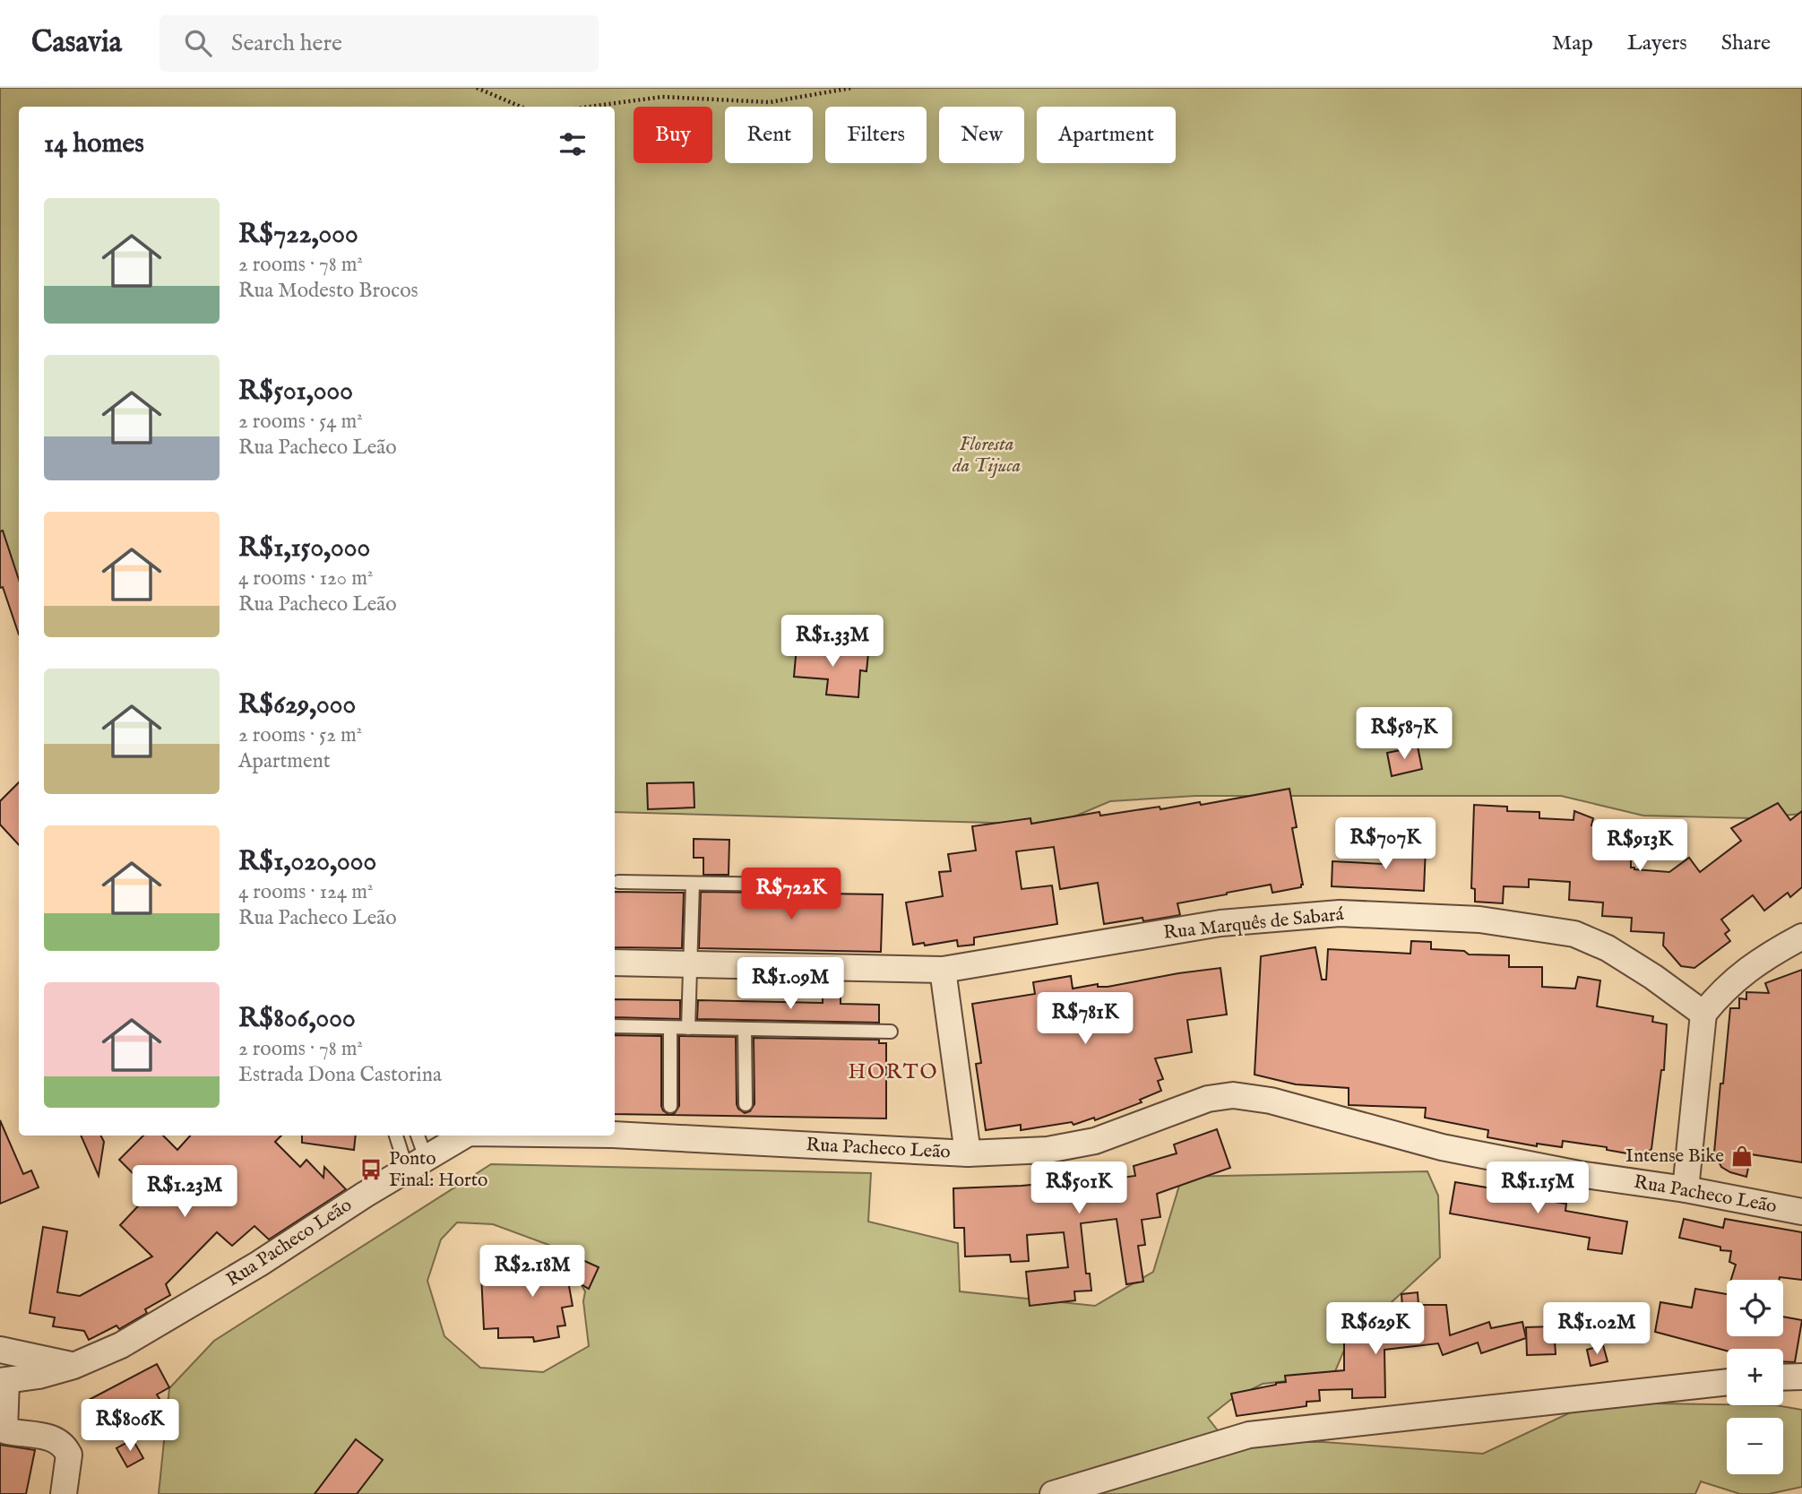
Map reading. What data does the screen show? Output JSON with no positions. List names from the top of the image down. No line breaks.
{"streets":{"street":["Rua Marquês de Sabará","Rua Pacheco Leão"]},"districts":["HORTO"],"parks":["Floresta da Tijuca"],"places":{"shop":["Intense Bike"],"bus stop":["Ponto Final: Horto"]},"page":{"header":"Casavia","search":"Search here","nav":["Map","Layers","Share"],"chip":["Buy","Rent","Filters","New","Apartment"],"heading":"14 homes","list":[{"name":"R$722,000","note":"2 rooms · 78 m² · Rua Modesto Brocos"},{"name":"R$501,000","note":"2 rooms · 54 m² · Rua Pacheco Leão"},{"name":"R$1,150,000","note":"4 rooms · 120 m² · Rua Pacheco Leão"},{"name":"R$629,000","note":"2 rooms · 52 m² · Apartment"},{"name":"R$1,020,000","note":"4 rooms · 124 m² · Rua Pacheco Leão"},{"name":"R$806,000","note":"2 rooms · 78 m² · Estrada Dona Castorina"}],"price":["R$1.33M","R$587K","R$707K","R$913K","R$722K","R$1.09M","R$781K","R$501K","R$1.15M","R$1.23M","R$2.18M","R$629K","R$1.02M","R$806K"],"map_buttons":["+","−"]}}
